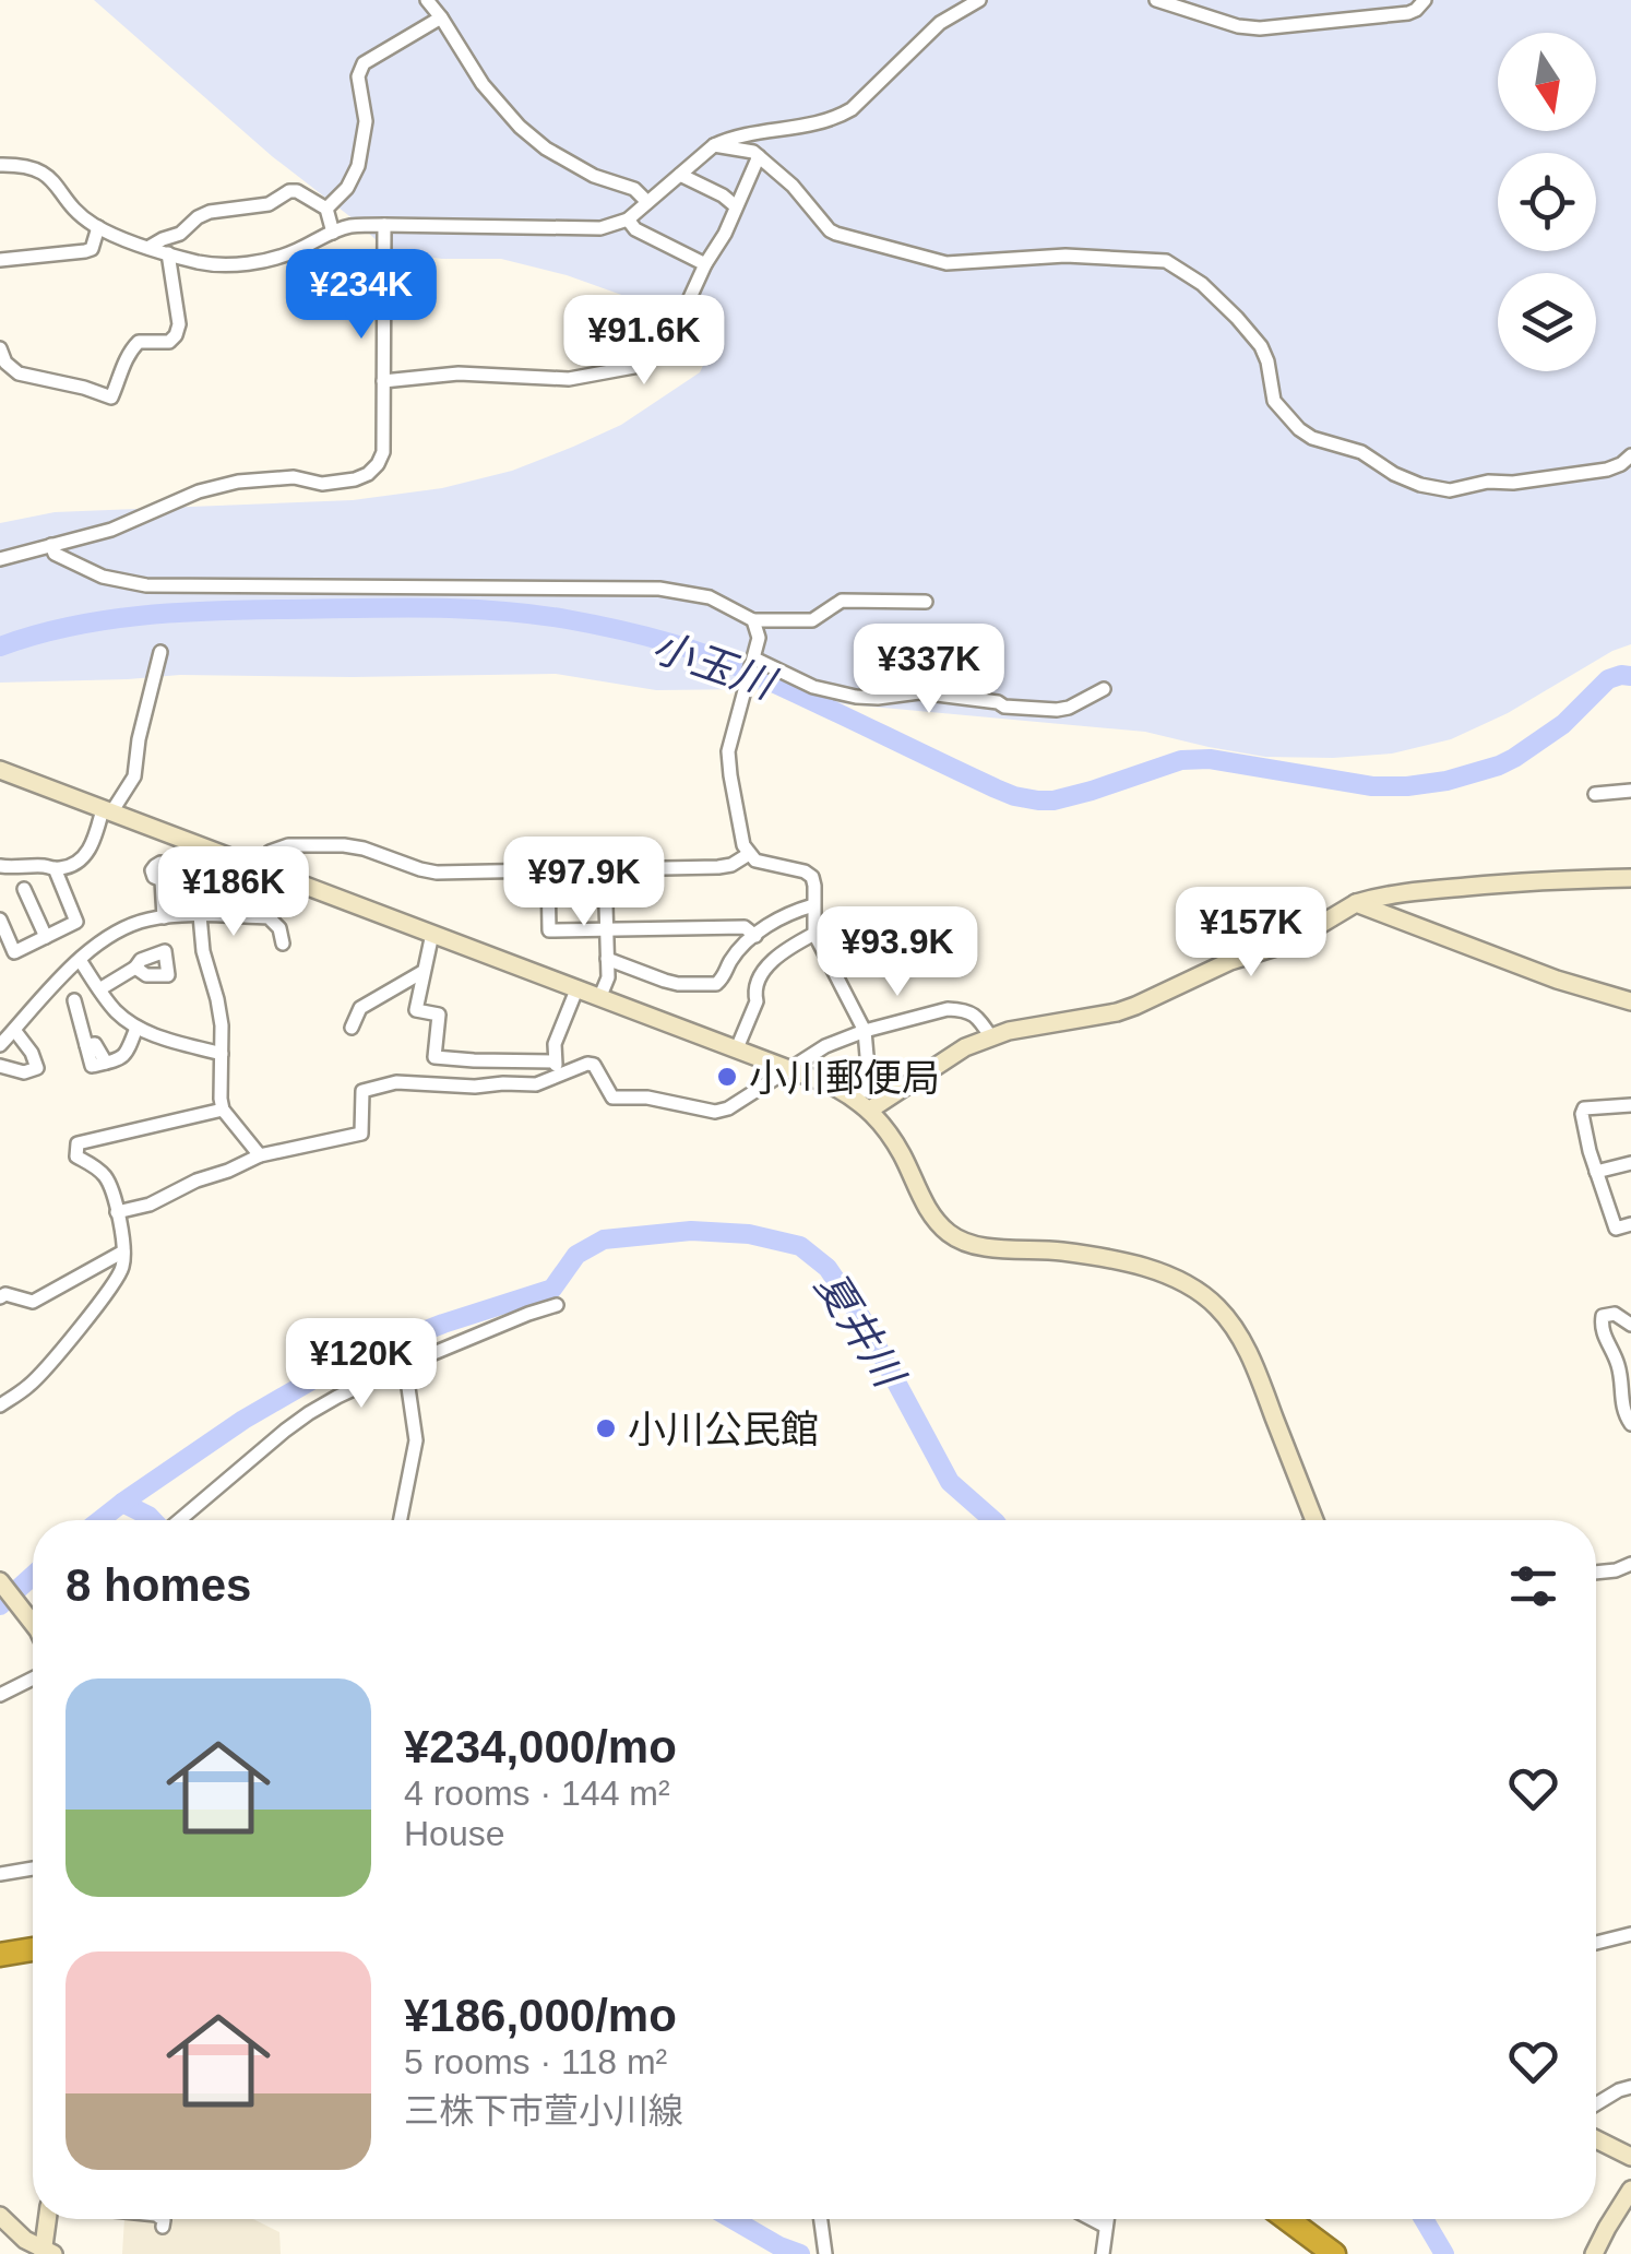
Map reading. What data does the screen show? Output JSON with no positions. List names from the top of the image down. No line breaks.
{"water":["小玉川","夏井川"],"places":["小川郵便局","小川公民館"],"north":"bottom","page":{"price":["¥234K","¥91.6K","¥337K","¥97.9K","¥186K","¥157K","¥93.9K","¥120K"],"heading":"8 homes","list":[{"name":"¥234,000/mo","note":"4 rooms · 144 m² · House"},{"name":"¥186,000/mo","note":"5 rooms · 118 m² · 三株下市萱小川線"}]}}
